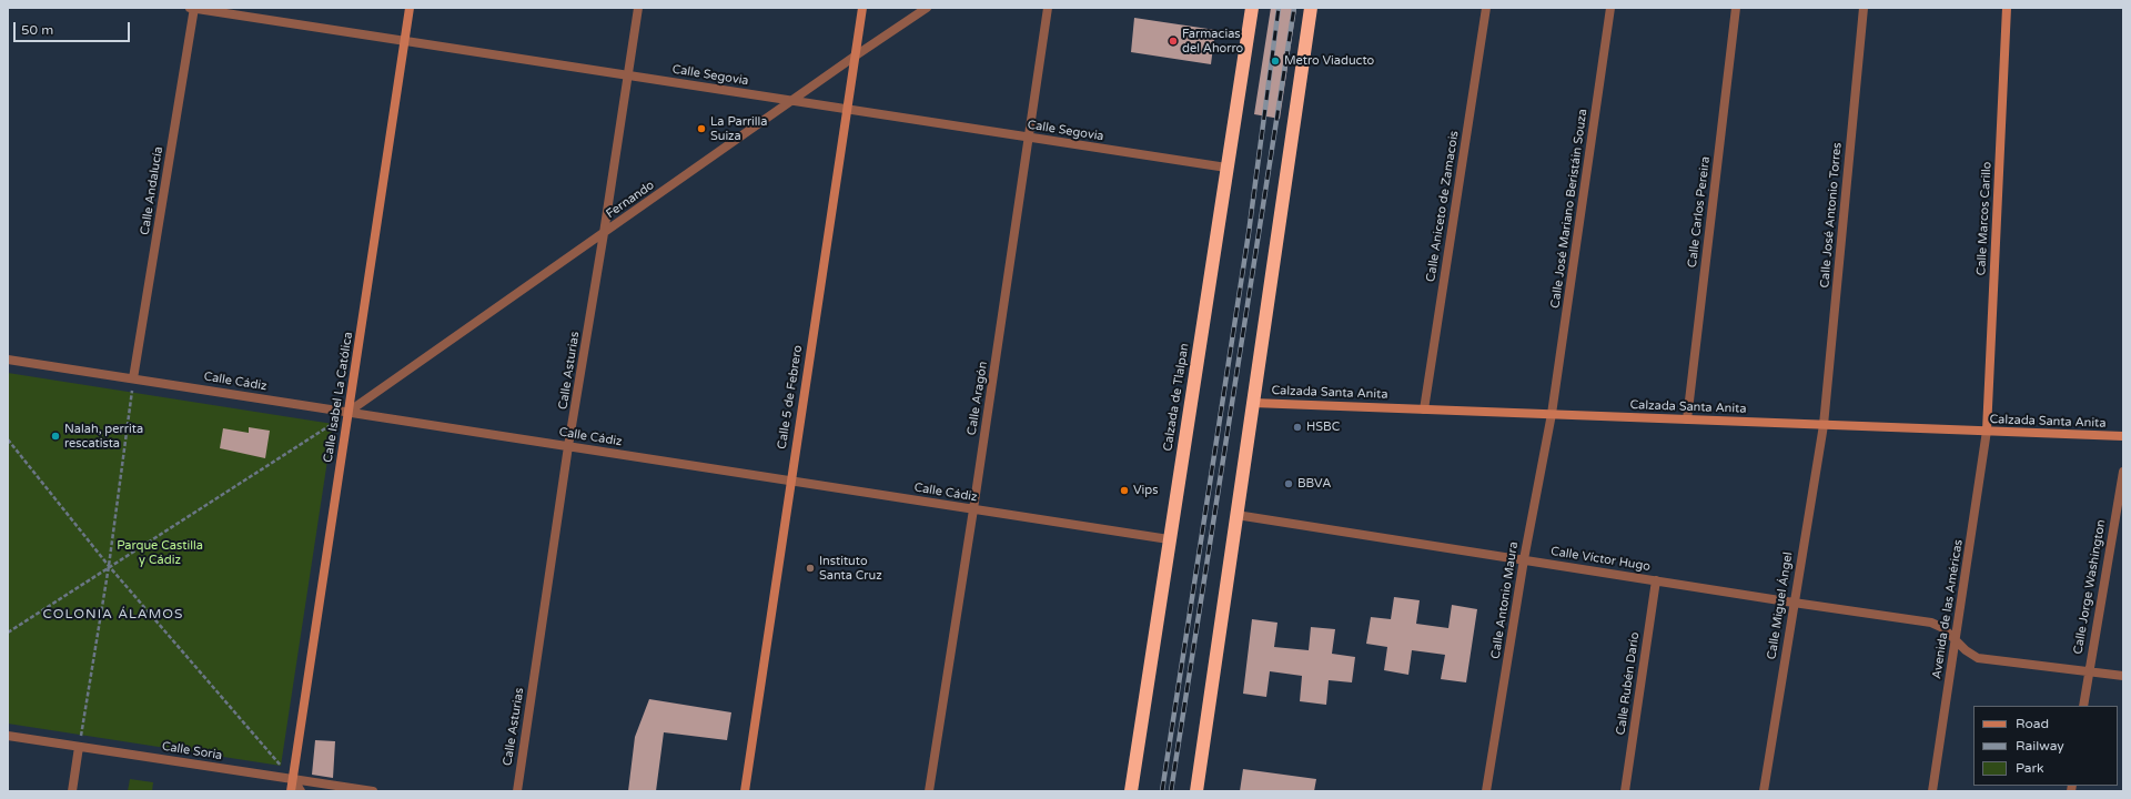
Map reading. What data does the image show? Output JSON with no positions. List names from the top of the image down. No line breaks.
{"streets":{"highway":["Calzada de Tlalpan"],"street":["Calle Segovia","Calle Andalucía","Fernando","Calle Aniceto de Zamacois","Calle José Mariano Beristáin Souza","Calle Carlos Pereira","Calle José Antonio Torres","Calle Marcos Carillo","Calle Asturias","Calle Cádiz","Calzada Santa Anita","Calle Isabel La Católica","Calle 5 de Febrero","Calle Aragón","Calle Víctor Hugo","Calle Jorge Washington","Calle Antonio Maura","Calle Miguel Ángel","Avenida de las Américas","Calle Rubén Darío","Calle Soria"]},"crossings":[["Calle Segovia","Calle Andalucía"],["Calle Segovia","Fernando"],["Calle Segovia","Calle Asturias"],["Calle Segovia","Calle Isabel La Católica"],["Calle Segovia","Calle 5 de Febrero"],["Calle Segovia","Calzada de Tlalpan"],["Calle Segovia","Calle Aragón"],["Calle Andalucía","Calle Cádiz"],["Fernando","Calle Asturias"],["Fernando","Calle Cádiz"],["Fernando","Calle Isabel La Católica"],["Fernando","Calle 5 de Febrero"],["Calle Aniceto de Zamacois","Calzada Santa Anita"],["Calle José Mariano Beristáin Souza","Calzada Santa Anita"],["Calle José Mariano Beristáin Souza","Calle Antonio Maura"],["Calle Carlos Pereira","Calzada Santa Anita"],["Calle José Antonio Torres","Calzada Santa Anita"],["Calle José Antonio Torres","Calle Miguel Ángel"],["Calle Marcos Carillo","Calzada Santa Anita"],["Calle Marcos Carillo","Avenida de las Américas"],["Calle Asturias","Calle Cádiz"],["Calle Cádiz","Calle Isabel La Católica"],["Calle Cádiz","Calle 5 de Febrero"],["Calle Cádiz","Calzada de Tlalpan"],["Calle Cádiz","Calle Aragón"],["Calzada Santa Anita","Calle Antonio Maura"],["Calzada Santa Anita","Calle Miguel Ángel"],["Calzada Santa Anita","Avenida de las Américas"],["Calle Isabel La Católica","Calle Soria"],["Calle Víctor Hugo","Calle Jorge Washington"],["Calle Víctor Hugo","Calle Antonio Maura"],["Calle Víctor Hugo","Calle Miguel Ángel"],["Calle Víctor Hugo","Avenida de las Américas"],["Calle Víctor Hugo","Calle Rubén Darío"]],"districts":["COLONIA ÁLAMOS"],"parks":["Parque Castilla y Cádiz"],"places":["Farmacias del Ahorro","Metro Viaducto","La Parrilla Suiza","HSBC","Nalah, perrita rescatista","BBVA","Vips","Instituto Santa Cruz"],"legend":["Road","Railway","Park"],"scale_bar":"50 m"}
